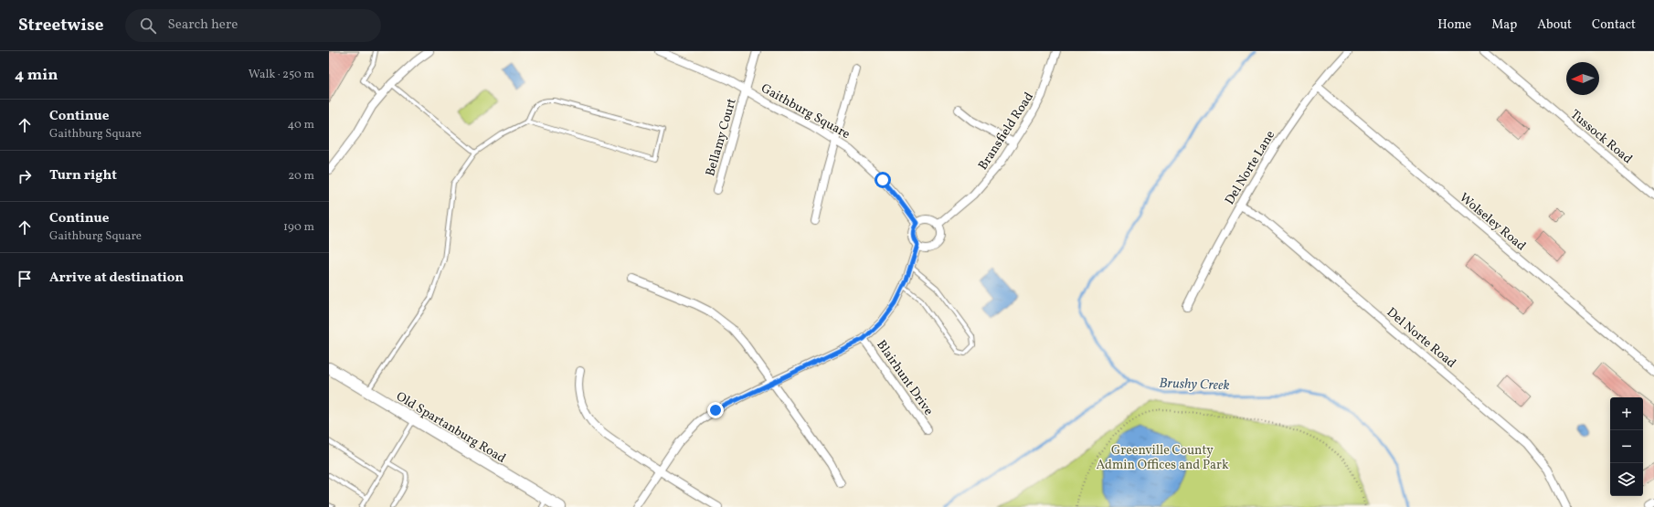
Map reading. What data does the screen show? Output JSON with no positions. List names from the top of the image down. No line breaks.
{"streets":{"main road":["Old Spartanburg Road"],"street":["Gaithburg Square","Bransfield Road","Tussock Road","Bellamy Court","Del Norte Lane","Wolseley Road","Del Norte Road","Blairhunt Drive"]},"crossings":[["Gaithburg Square","Bransfield Road"],["Gaithburg Square","Bellamy Court"],["Del Norte Lane","Wolseley Road"],["Del Norte Lane","Del Norte Road"]],"water":["Brushy Creek"],"parks":["Greenville County Admin Offices and Park"],"north":"left","page":{"header":"Streetwise","search":"Search here","nav":["Home","Map","About","Contact"],"heading":["4 min","Walk · 250 m"],"list":[["Continue","Gaithburg Square","40 m"],["Turn right","20 m"],["Continue","Gaithburg Square","190 m"],"Arrive at destination"],"map_buttons":["+","−"]}}
